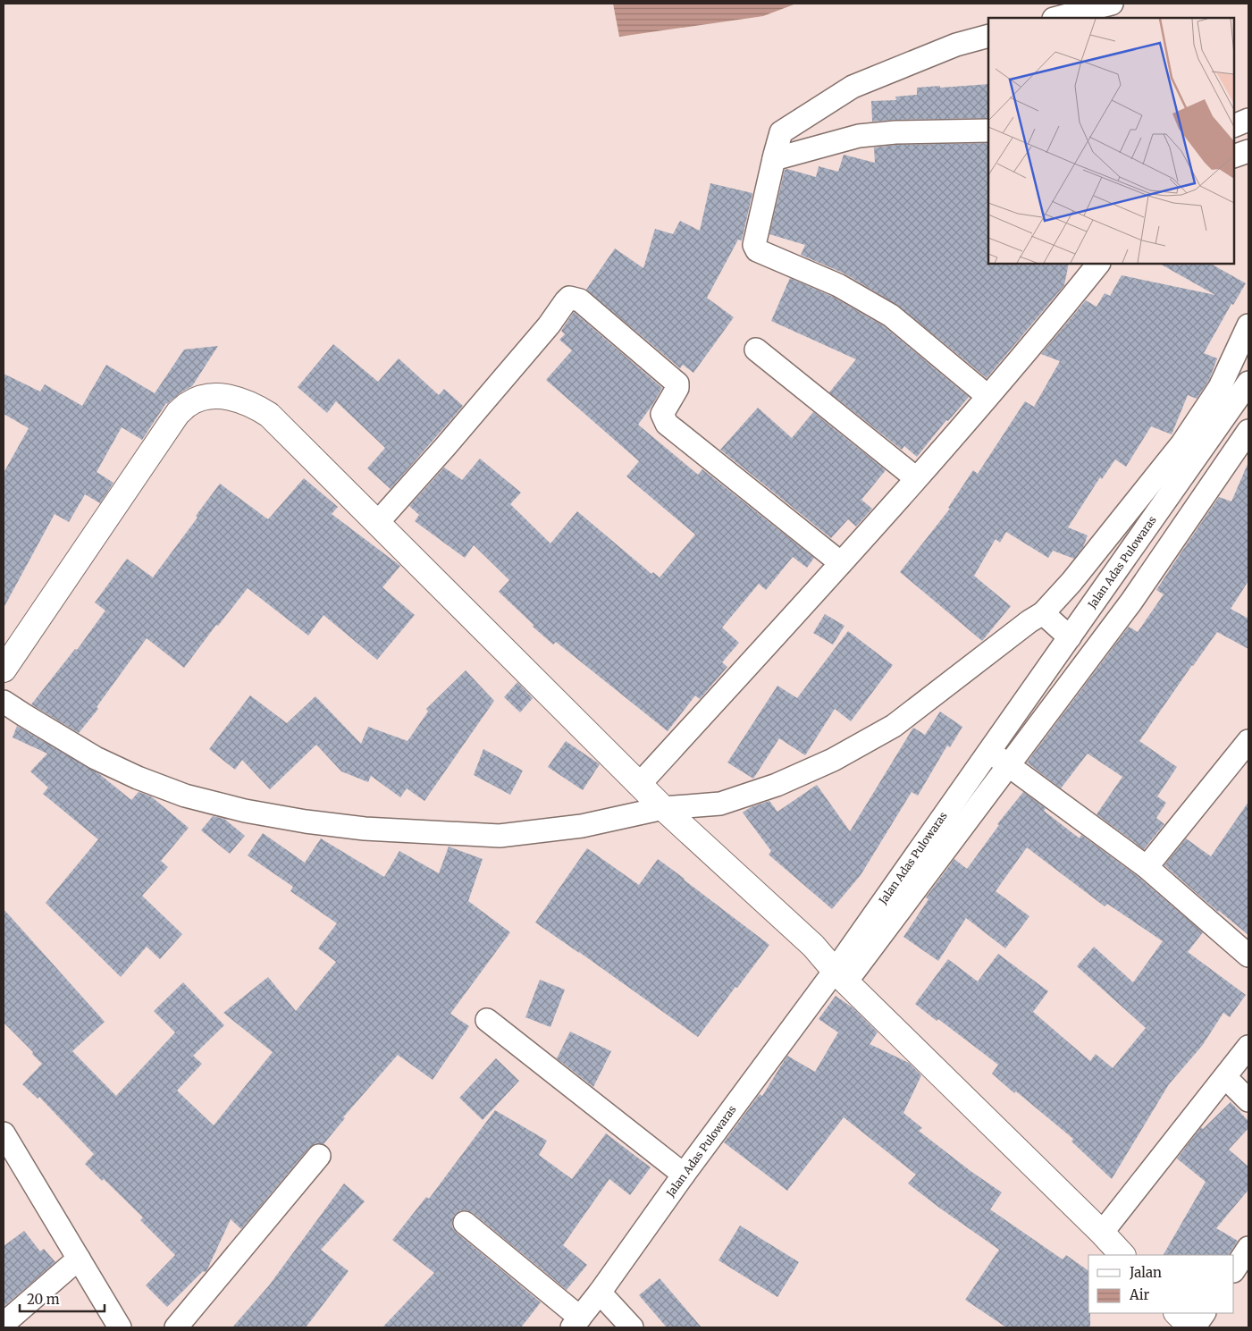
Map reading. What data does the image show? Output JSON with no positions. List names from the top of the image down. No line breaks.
{"streets":{"street":["Jalan Adas Pulowaras"]},"legend":["Jalan","Air"],"scale_bar":"20 m"}
